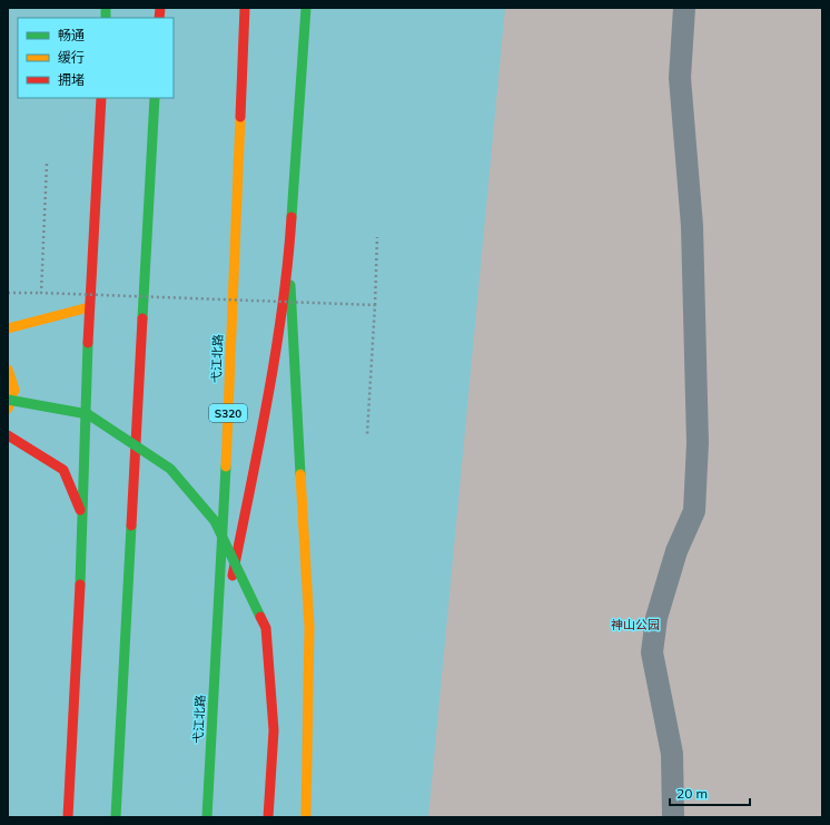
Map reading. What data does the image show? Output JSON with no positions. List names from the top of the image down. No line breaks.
{"streets":{"main road":["弋江北路","S320"]},"parks":["神山公园"],"legend":["畅通","缓行","拥堵"],"scale_bar":"20 m"}
